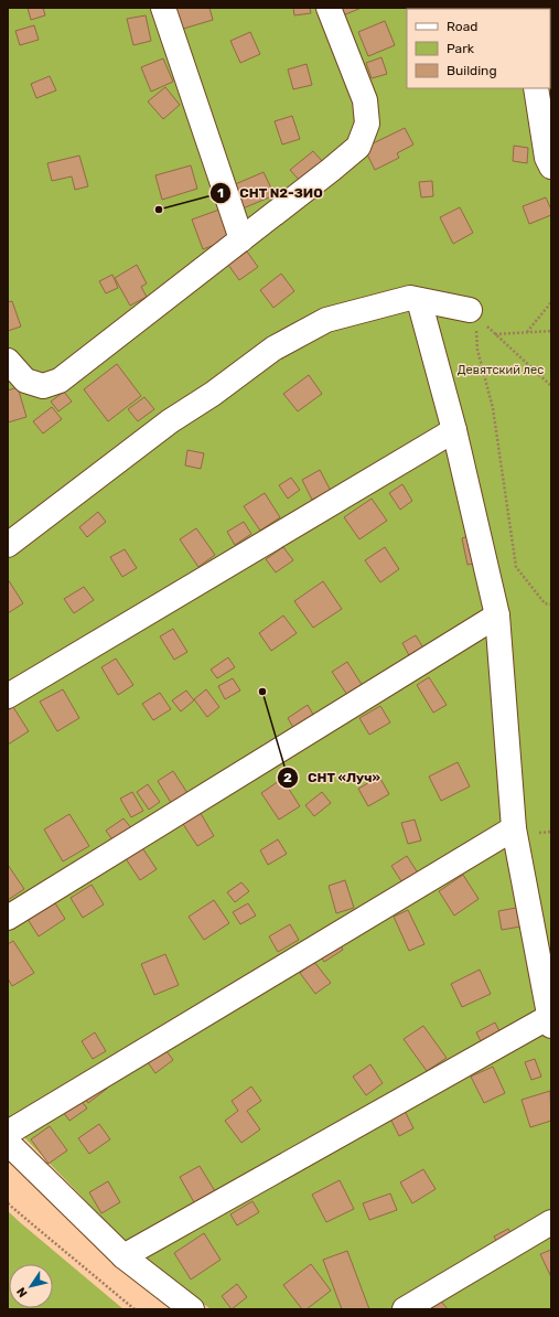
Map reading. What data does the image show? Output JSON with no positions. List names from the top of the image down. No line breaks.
{"parks":["Девятский лес"],"places":["СНТ N2-ЗИО","СНТ «Луч»"],"legend":["Road","Park","Building"],"north":"bottom left"}
